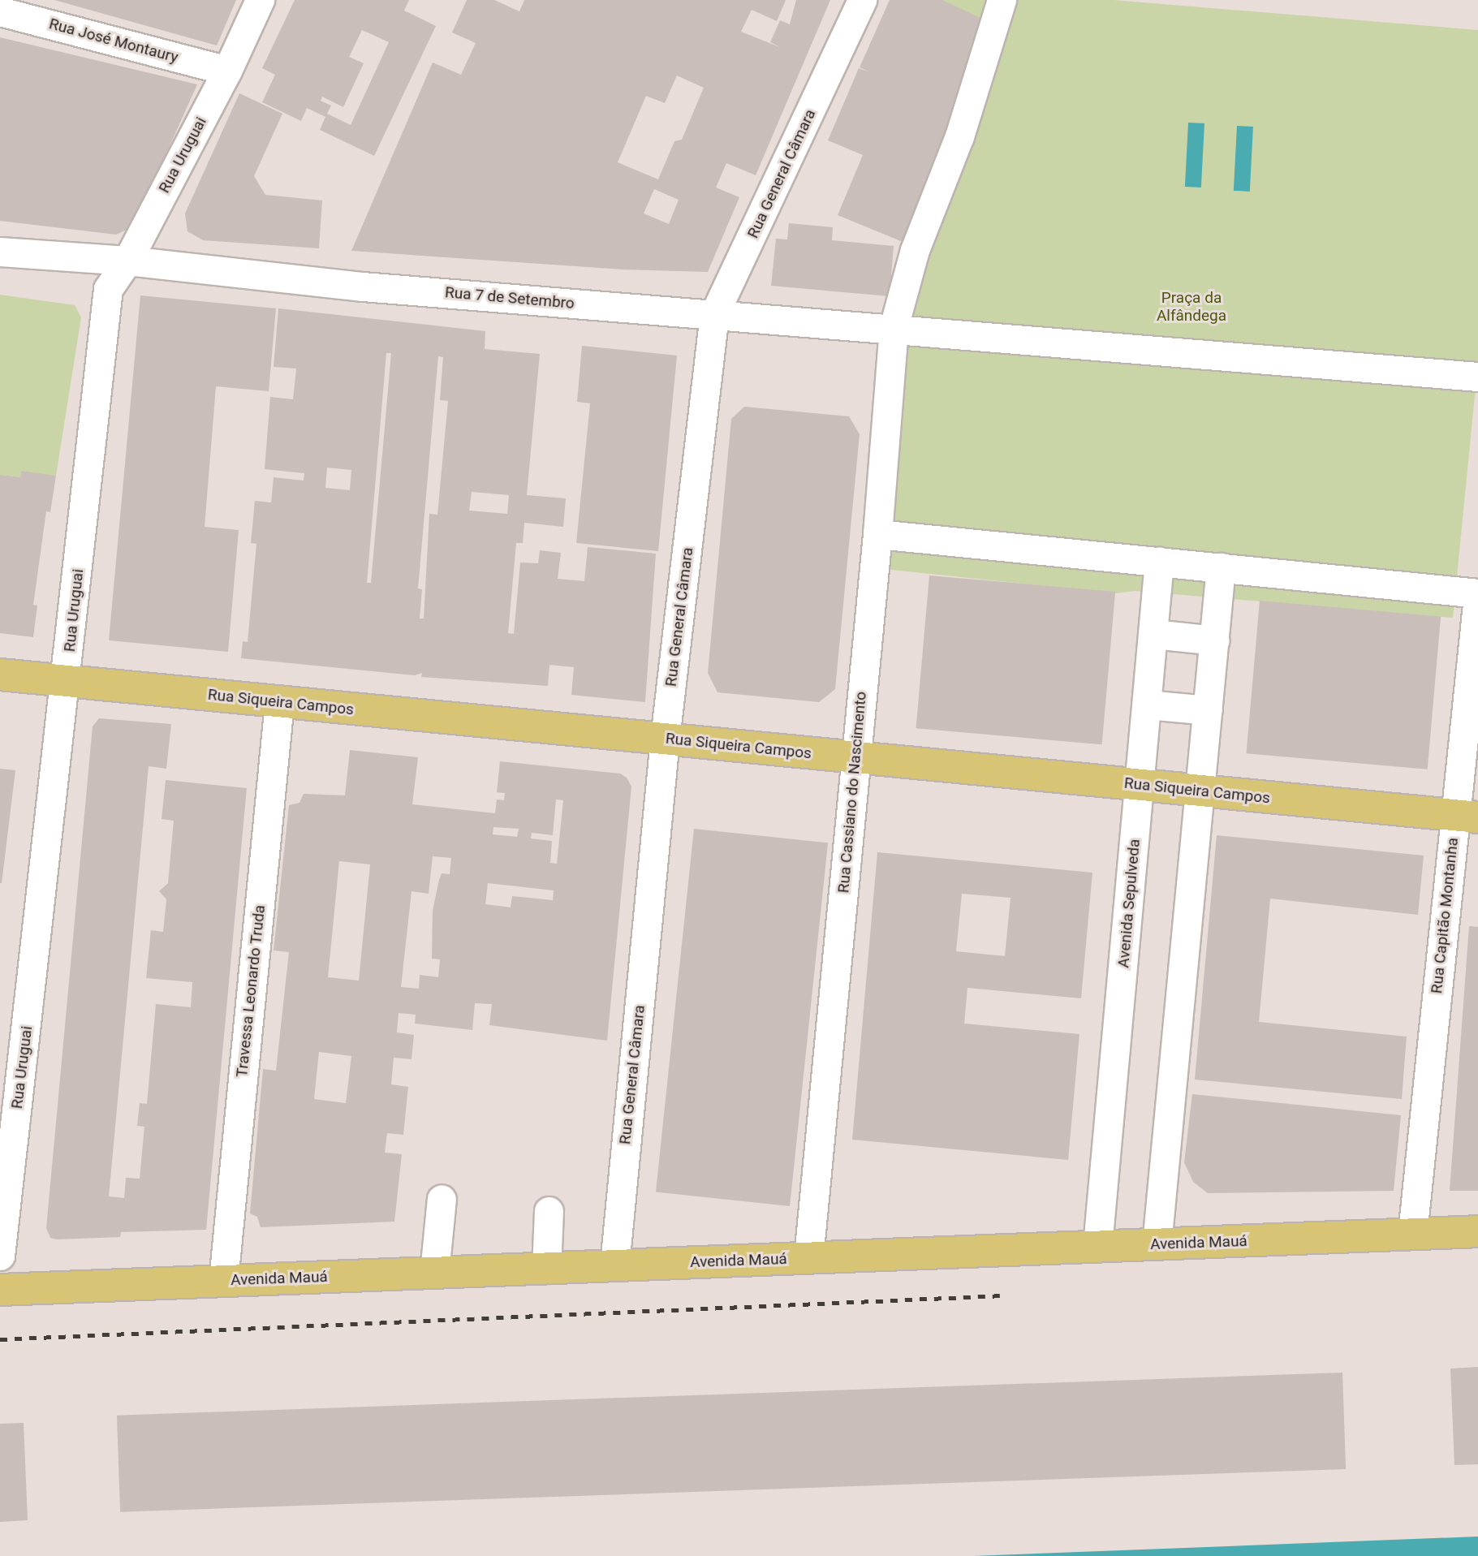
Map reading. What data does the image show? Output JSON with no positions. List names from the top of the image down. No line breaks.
{"streets":{"main road":["Rua Siqueira Campos","Avenida Mauá"],"street":["Rua José Montaury","Rua Uruguai","Rua General Câmara","Rua 7 de Setembro","Rua Cassiano do Nascimento","Avenida Sepulveda","Rua Capitão Montanha","Travessa Leonardo Truda"]},"crossings":[["Rua José Montaury","Rua Uruguai"],["Rua Uruguai","Rua 7 de Setembro"],["Rua Uruguai","Rua Siqueira Campos"],["Rua General Câmara","Rua 7 de Setembro"],["Rua General Câmara","Rua Siqueira Campos"],["Rua General Câmara","Avenida Mauá"],["Rua 7 de Setembro","Rua Cassiano do Nascimento"],["Rua Siqueira Campos","Rua Cassiano do Nascimento"],["Rua Siqueira Campos","Avenida Sepulveda"],["Rua Siqueira Campos","Rua Capitão Montanha"],["Rua Siqueira Campos","Travessa Leonardo Truda"],["Rua Cassiano do Nascimento","Avenida Mauá"],["Avenida Sepulveda","Avenida Mauá"],["Rua Capitão Montanha","Avenida Mauá"],["Travessa Leonardo Truda","Avenida Mauá"]],"parks":["Praça da Alfândega"]}
